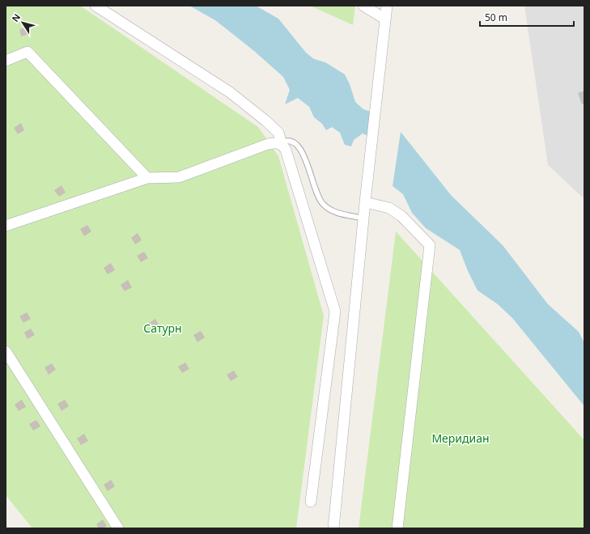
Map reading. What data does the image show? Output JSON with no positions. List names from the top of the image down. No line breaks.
{"parks":["Сатурн","Меридиан"],"scale_bar":"50 m","north":"top left"}
